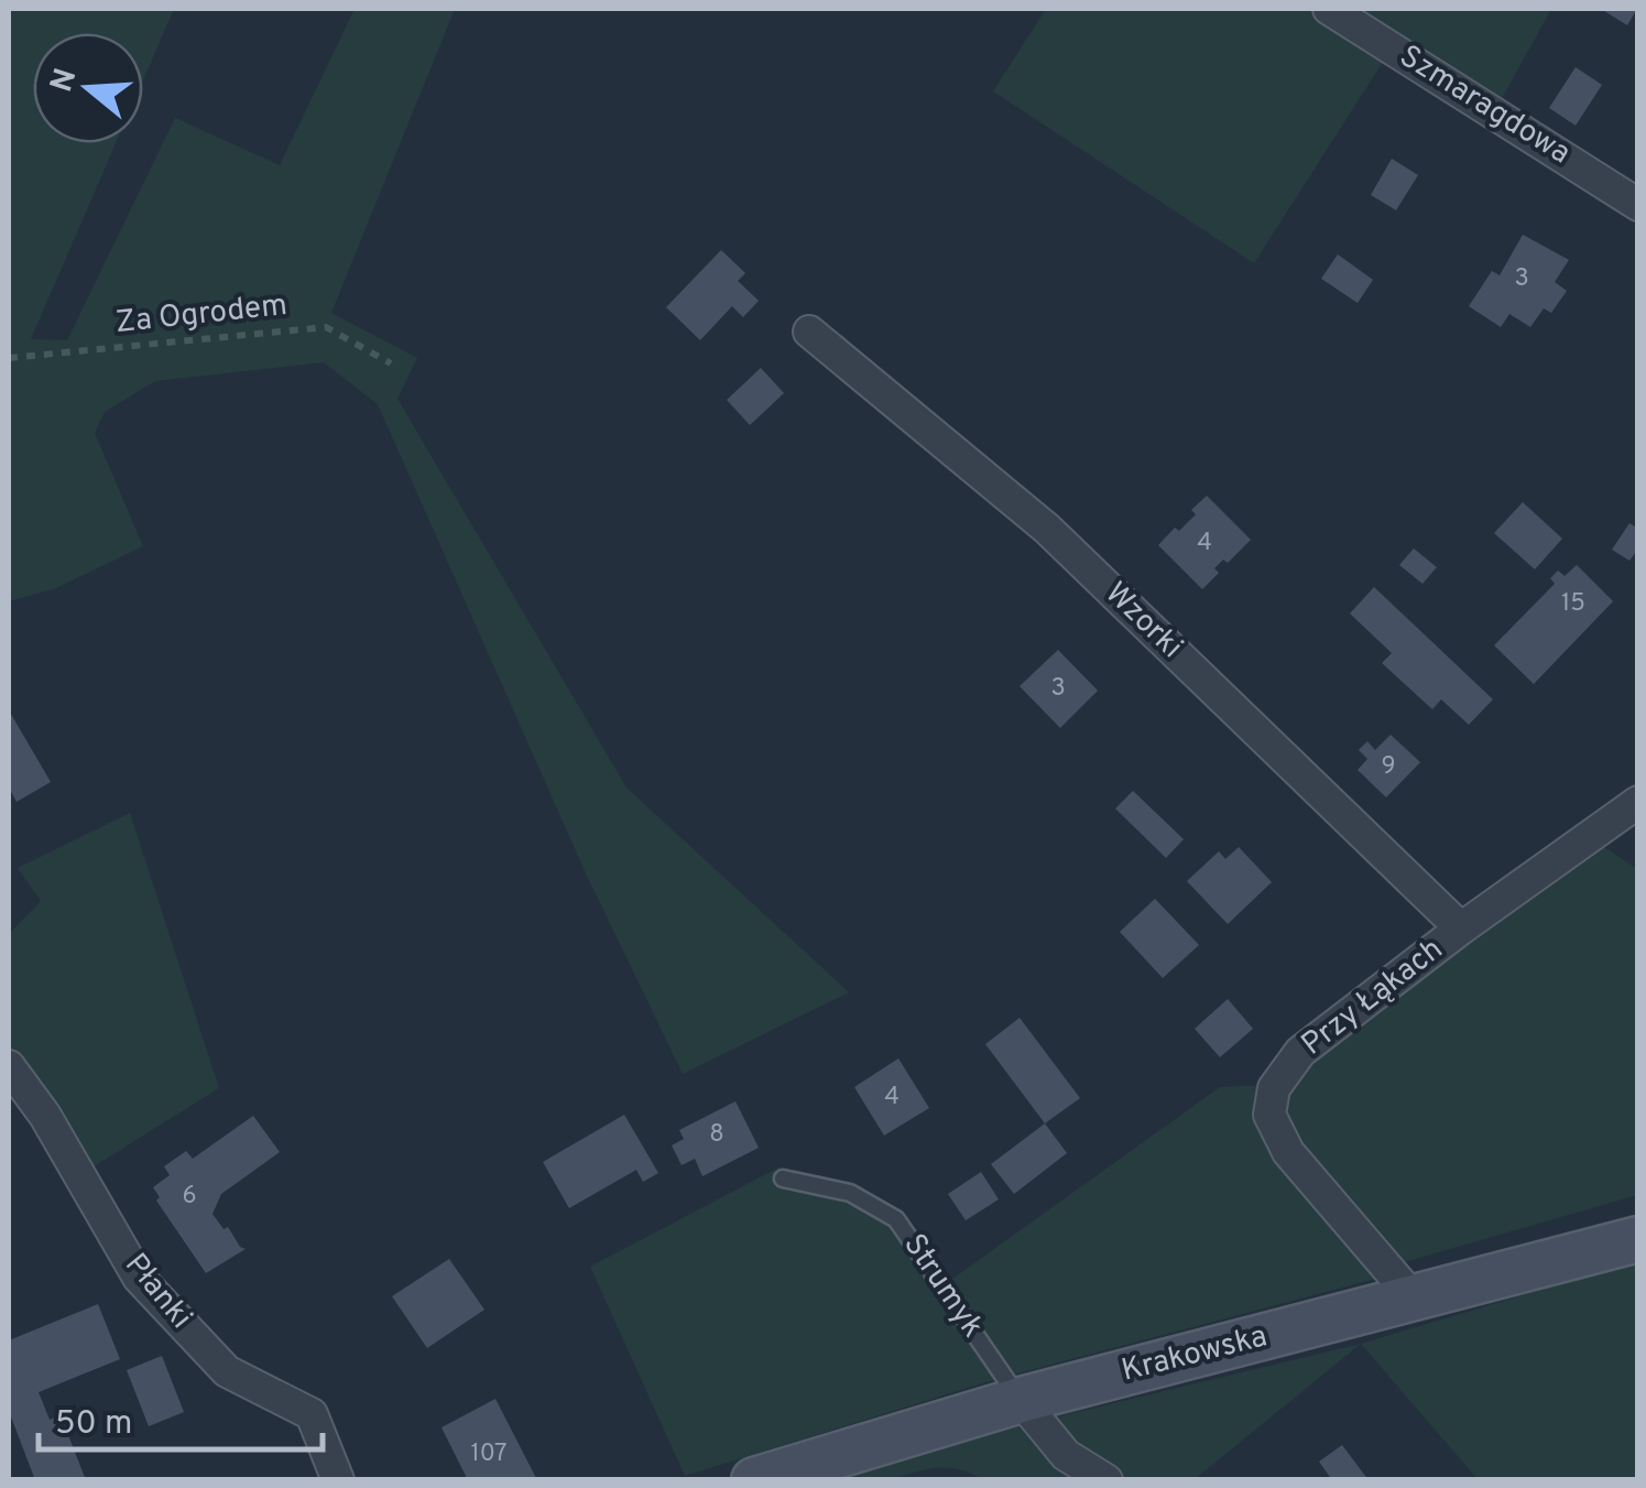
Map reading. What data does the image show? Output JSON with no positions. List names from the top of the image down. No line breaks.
{"streets":{"street":["Szmaragdowa","Wzorki","Przy Łąkach","Płanki","Krakowska"],"lane":["Strumyk"],"path":["Za Ogrodem"]},"crossings":[["Wzorki","Przy Łąkach"],["Przy Łąkach","Krakowska"],["Strumyk","Krakowska"]],"house_numbers":["3","4","15","3","9","4","8","6","107"],"scale_bar":"50 m","north":"left"}
